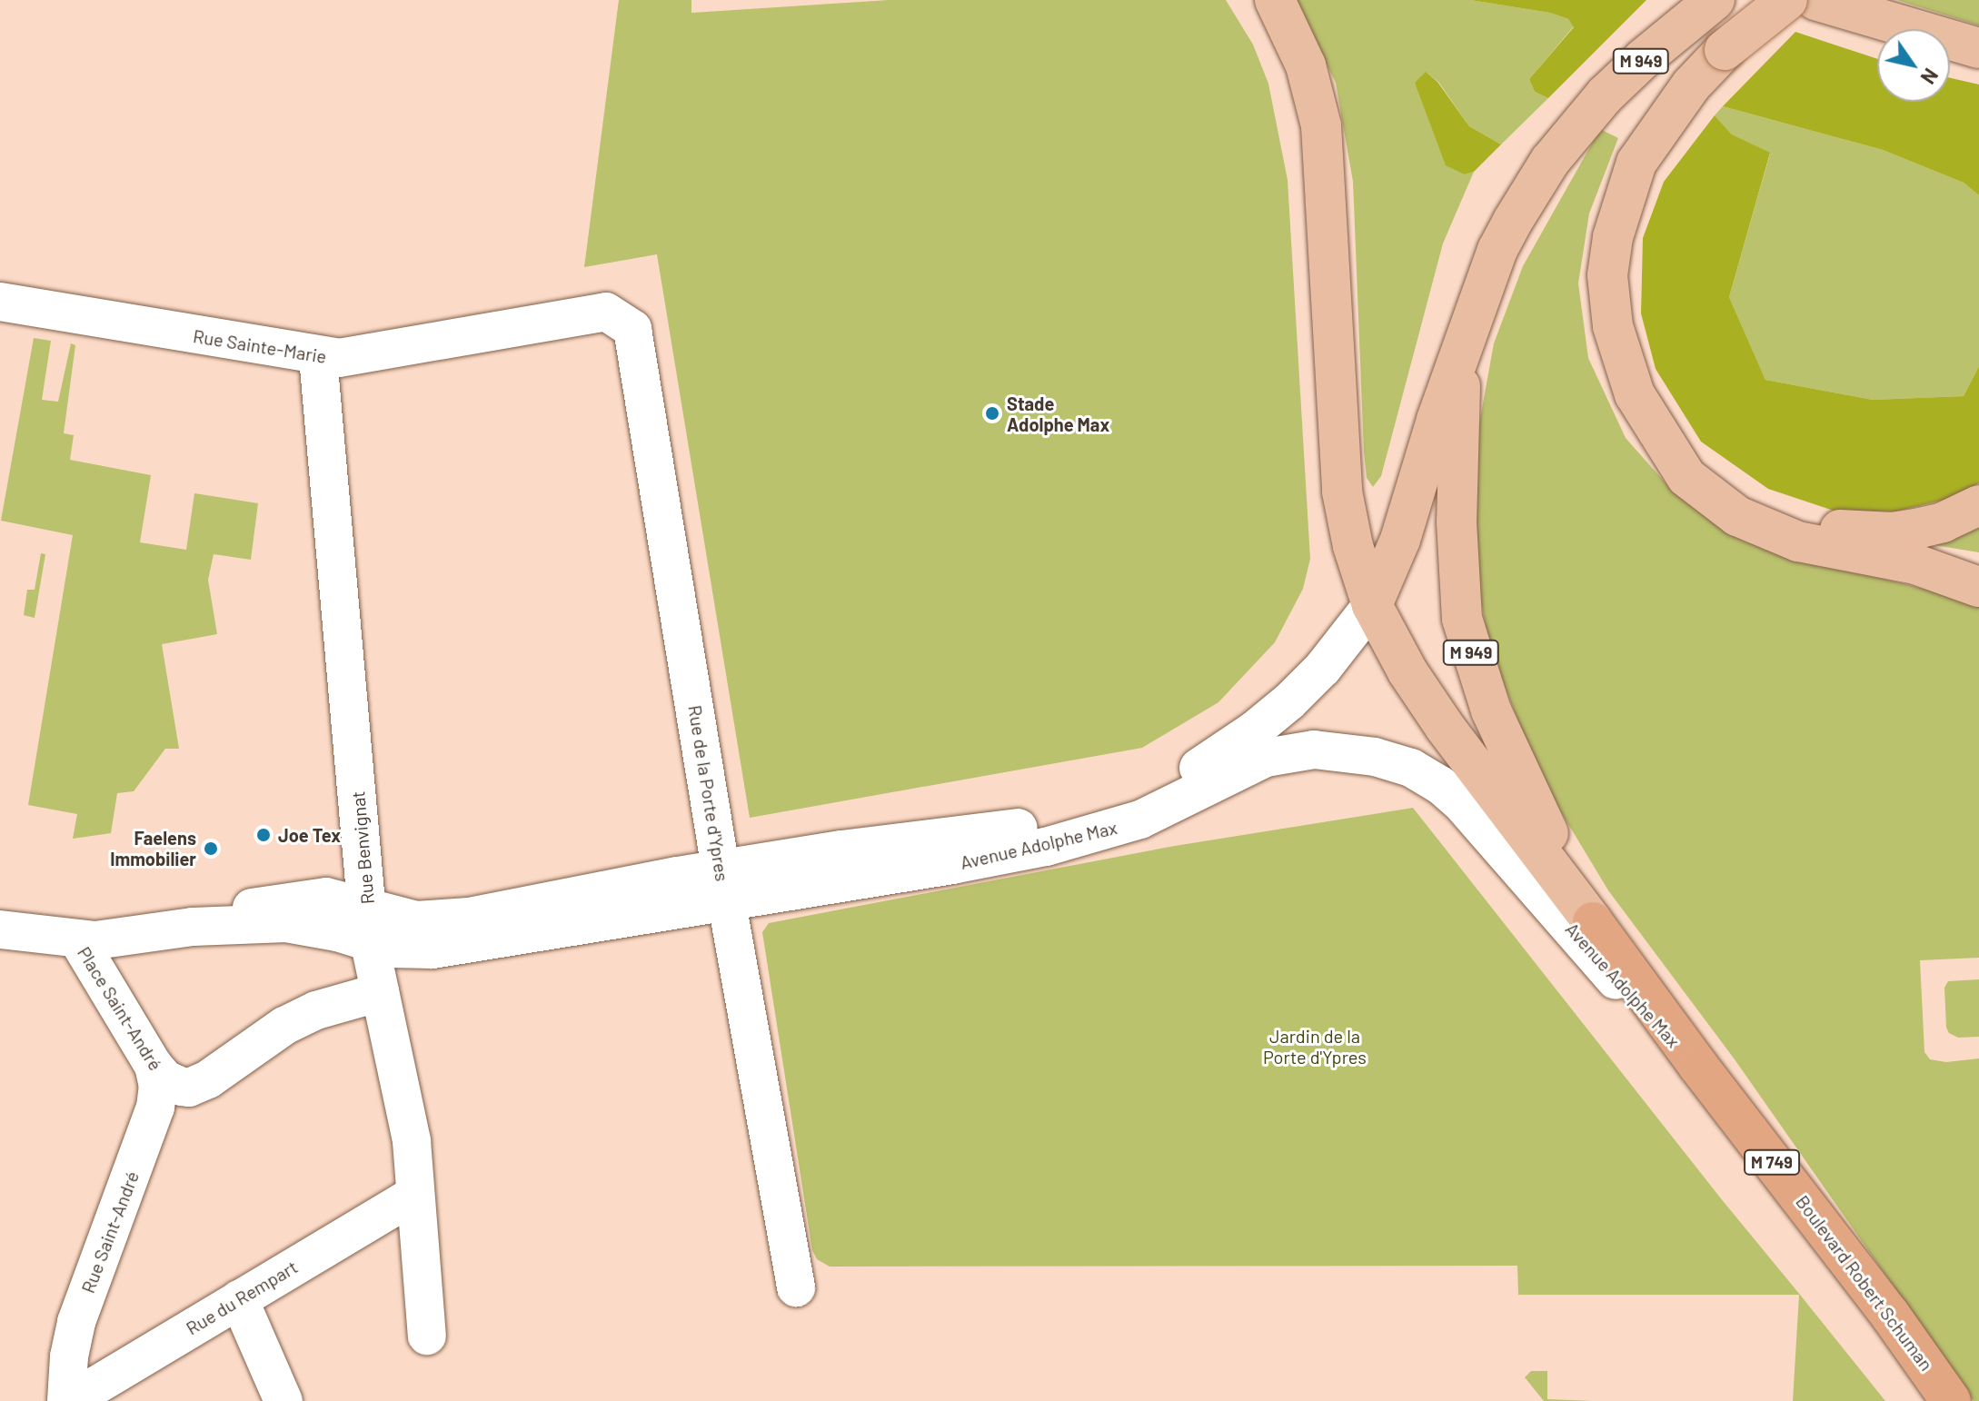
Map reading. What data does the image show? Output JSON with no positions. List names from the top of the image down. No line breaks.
{"streets":{"highway":["M 749","Boulevard Robert Schuman"],"main road":["M 949"],"street":["Rue Sainte-Marie","Rue de la Porte d'Ypres","Avenue Adolphe Max","Rue Benvignat","Place Saint-André","Rue Saint-André","Rue du Rempart"]},"crossings":[["M 949","Avenue Adolphe Max"],["M 949","Boulevard Robert Schuman"],["Rue Sainte-Marie","Rue de la Porte d'Ypres"],["Rue Sainte-Marie","Rue Benvignat"],["Rue de la Porte d'Ypres","Avenue Adolphe Max"],["Avenue Adolphe Max","Rue Benvignat"],["Avenue Adolphe Max","Place Saint-André"],["Avenue Adolphe Max","Boulevard Robert Schuman"],["Rue Benvignat","Place Saint-André"],["Rue Benvignat","Rue du Rempart"],["Place Saint-André","Rue Saint-André"],["Rue Saint-André","Rue du Rempart"]],"parks":["Jardin de la Porte d'Ypres"],"places":["Stade Adolphe Max","Joe Tex","Faelens Immobilier"],"north":"bottom right"}
